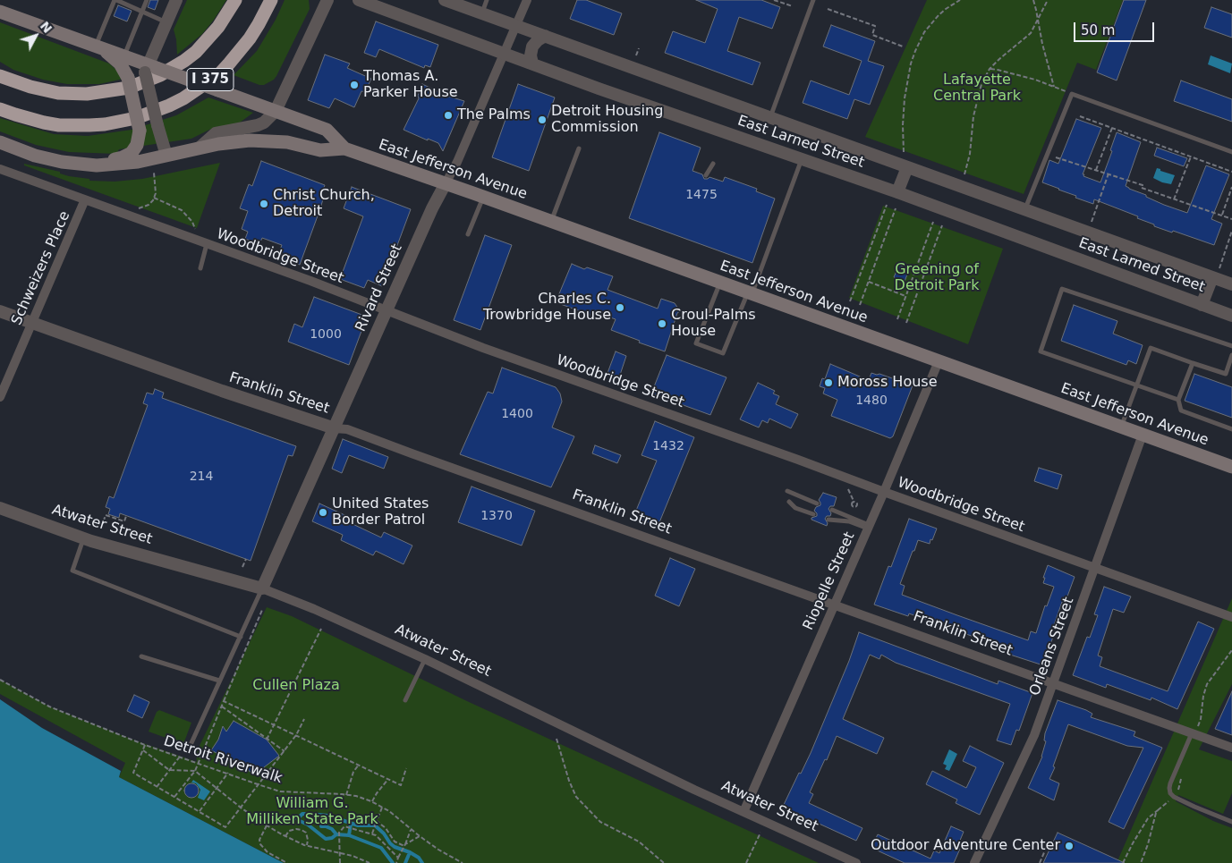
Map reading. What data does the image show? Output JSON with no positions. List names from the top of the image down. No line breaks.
{"streets":{"highway":["I 375"],"main road":["East Jefferson Avenue"],"street":["East Larned Street","Woodbridge Street","Schweizers Place","Rivard Street","Franklin Street","Atwater Street","Riopelle Street","Orleans Street"],"path":["Detroit Riverwalk"]},"crossings":[["East Larned Street","Rivard Street"],["East Jefferson Avenue","Rivard Street"],["East Jefferson Avenue","Riopelle Street"],["East Jefferson Avenue","Orleans Street"],["Woodbridge Street","Schweizers Place"],["Woodbridge Street","Rivard Street"],["Woodbridge Street","Riopelle Street"],["Woodbridge Street","Orleans Street"],["Schweizers Place","Franklin Street"],["Rivard Street","Franklin Street"],["Rivard Street","Atwater Street"],["Franklin Street","Riopelle Street"],["Franklin Street","Orleans Street"],["Atwater Street","Riopelle Street"]],"parks":["Lafayette Central Park","Greening of Detroit Park","Cullen Plaza","William G. Milliken State Park"],"places":["Thomas A. Parker House","The Palms","Detroit Housing Commission","Christ Church, Detroit","Charles C. Trowbridge House","Croul-Palms House","Moross House","United States Border Patrol","Outdoor Adventure Center"],"house_numbers":["1475","1000","1480","1400","1432","214","1370"],"scale_bar":"50 m","north":"top right"}
